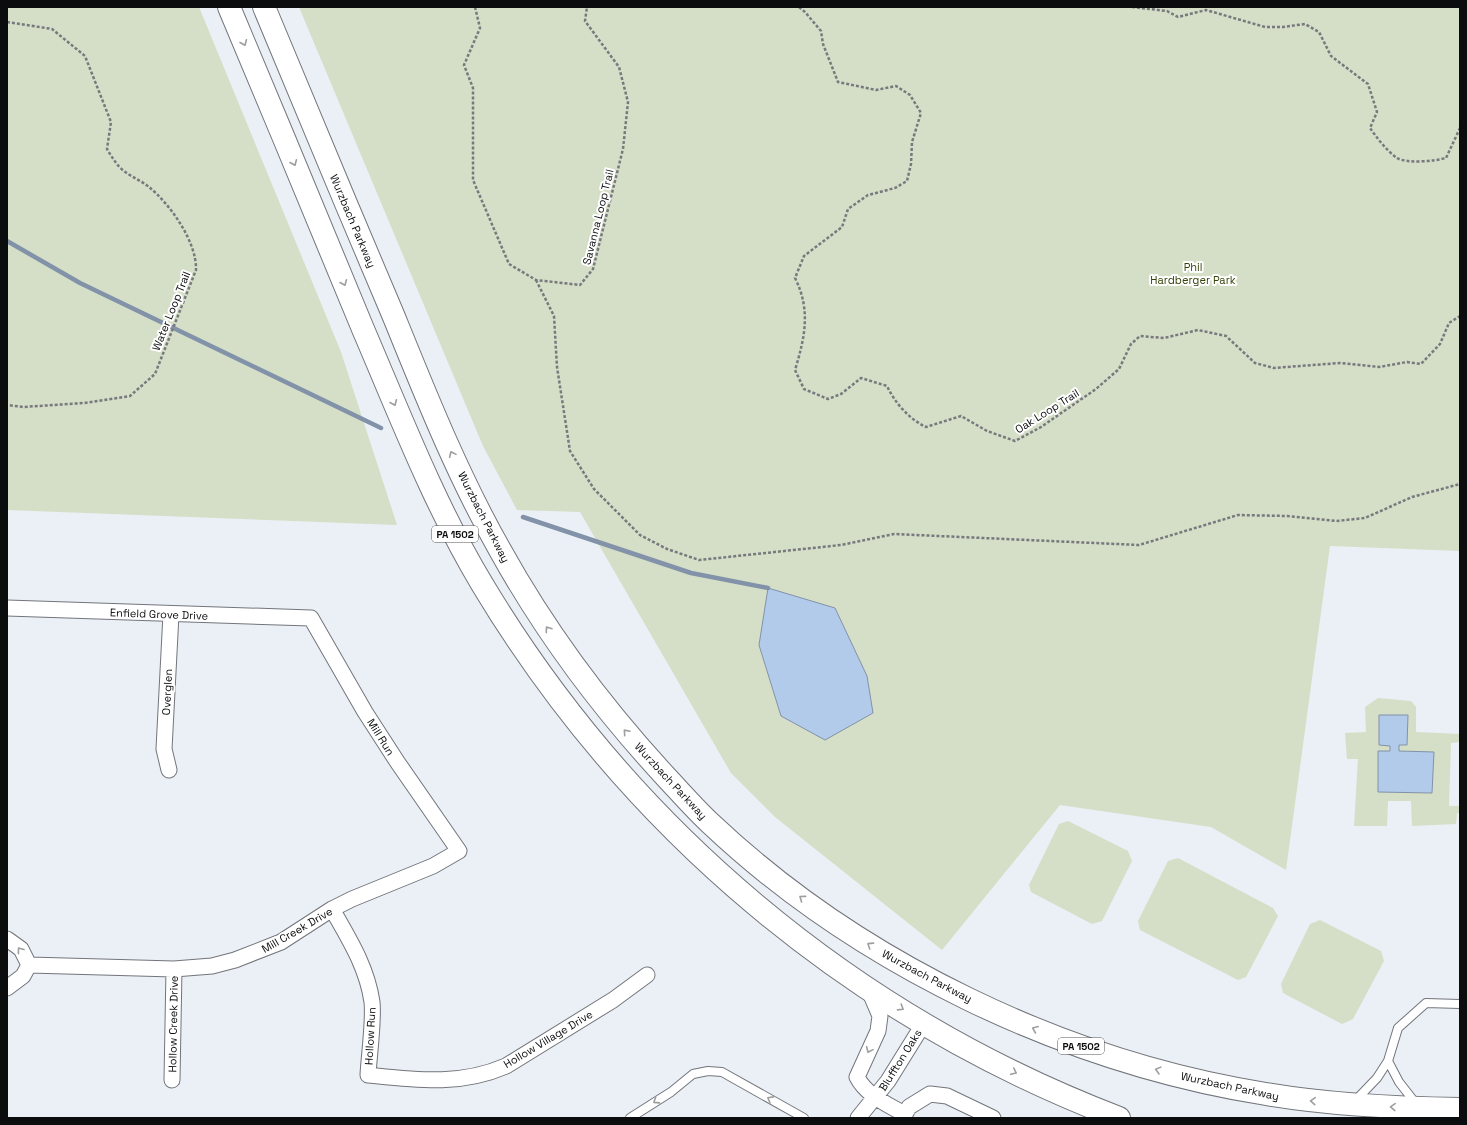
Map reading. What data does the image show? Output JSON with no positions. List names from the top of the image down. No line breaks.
{"streets":{"highway":["Wurzbach Parkway","PA 1502"],"street":["Enfield Grove Drive","Overglen","Mill Run","Mill Creek Drive","Hollow Creek Drive","Hollow Run","Hollow Village Drive","Bluffton Oaks"],"path":["Savanna Loop Trail","Water Loop Trail","Oak Loop Trail"]},"crossings":[["PA 1502","Bluffton Oaks"],["Enfield Grove Drive","Overglen"],["Enfield Grove Drive","Mill Run"],["Mill Run","Mill Creek Drive"],["Mill Creek Drive","Hollow Creek Drive"],["Mill Creek Drive","Hollow Run"],["Hollow Run","Hollow Village Drive"]],"one_way":["Bluffton Oaks"],"parks":["Phil Hardberger Park"]}
